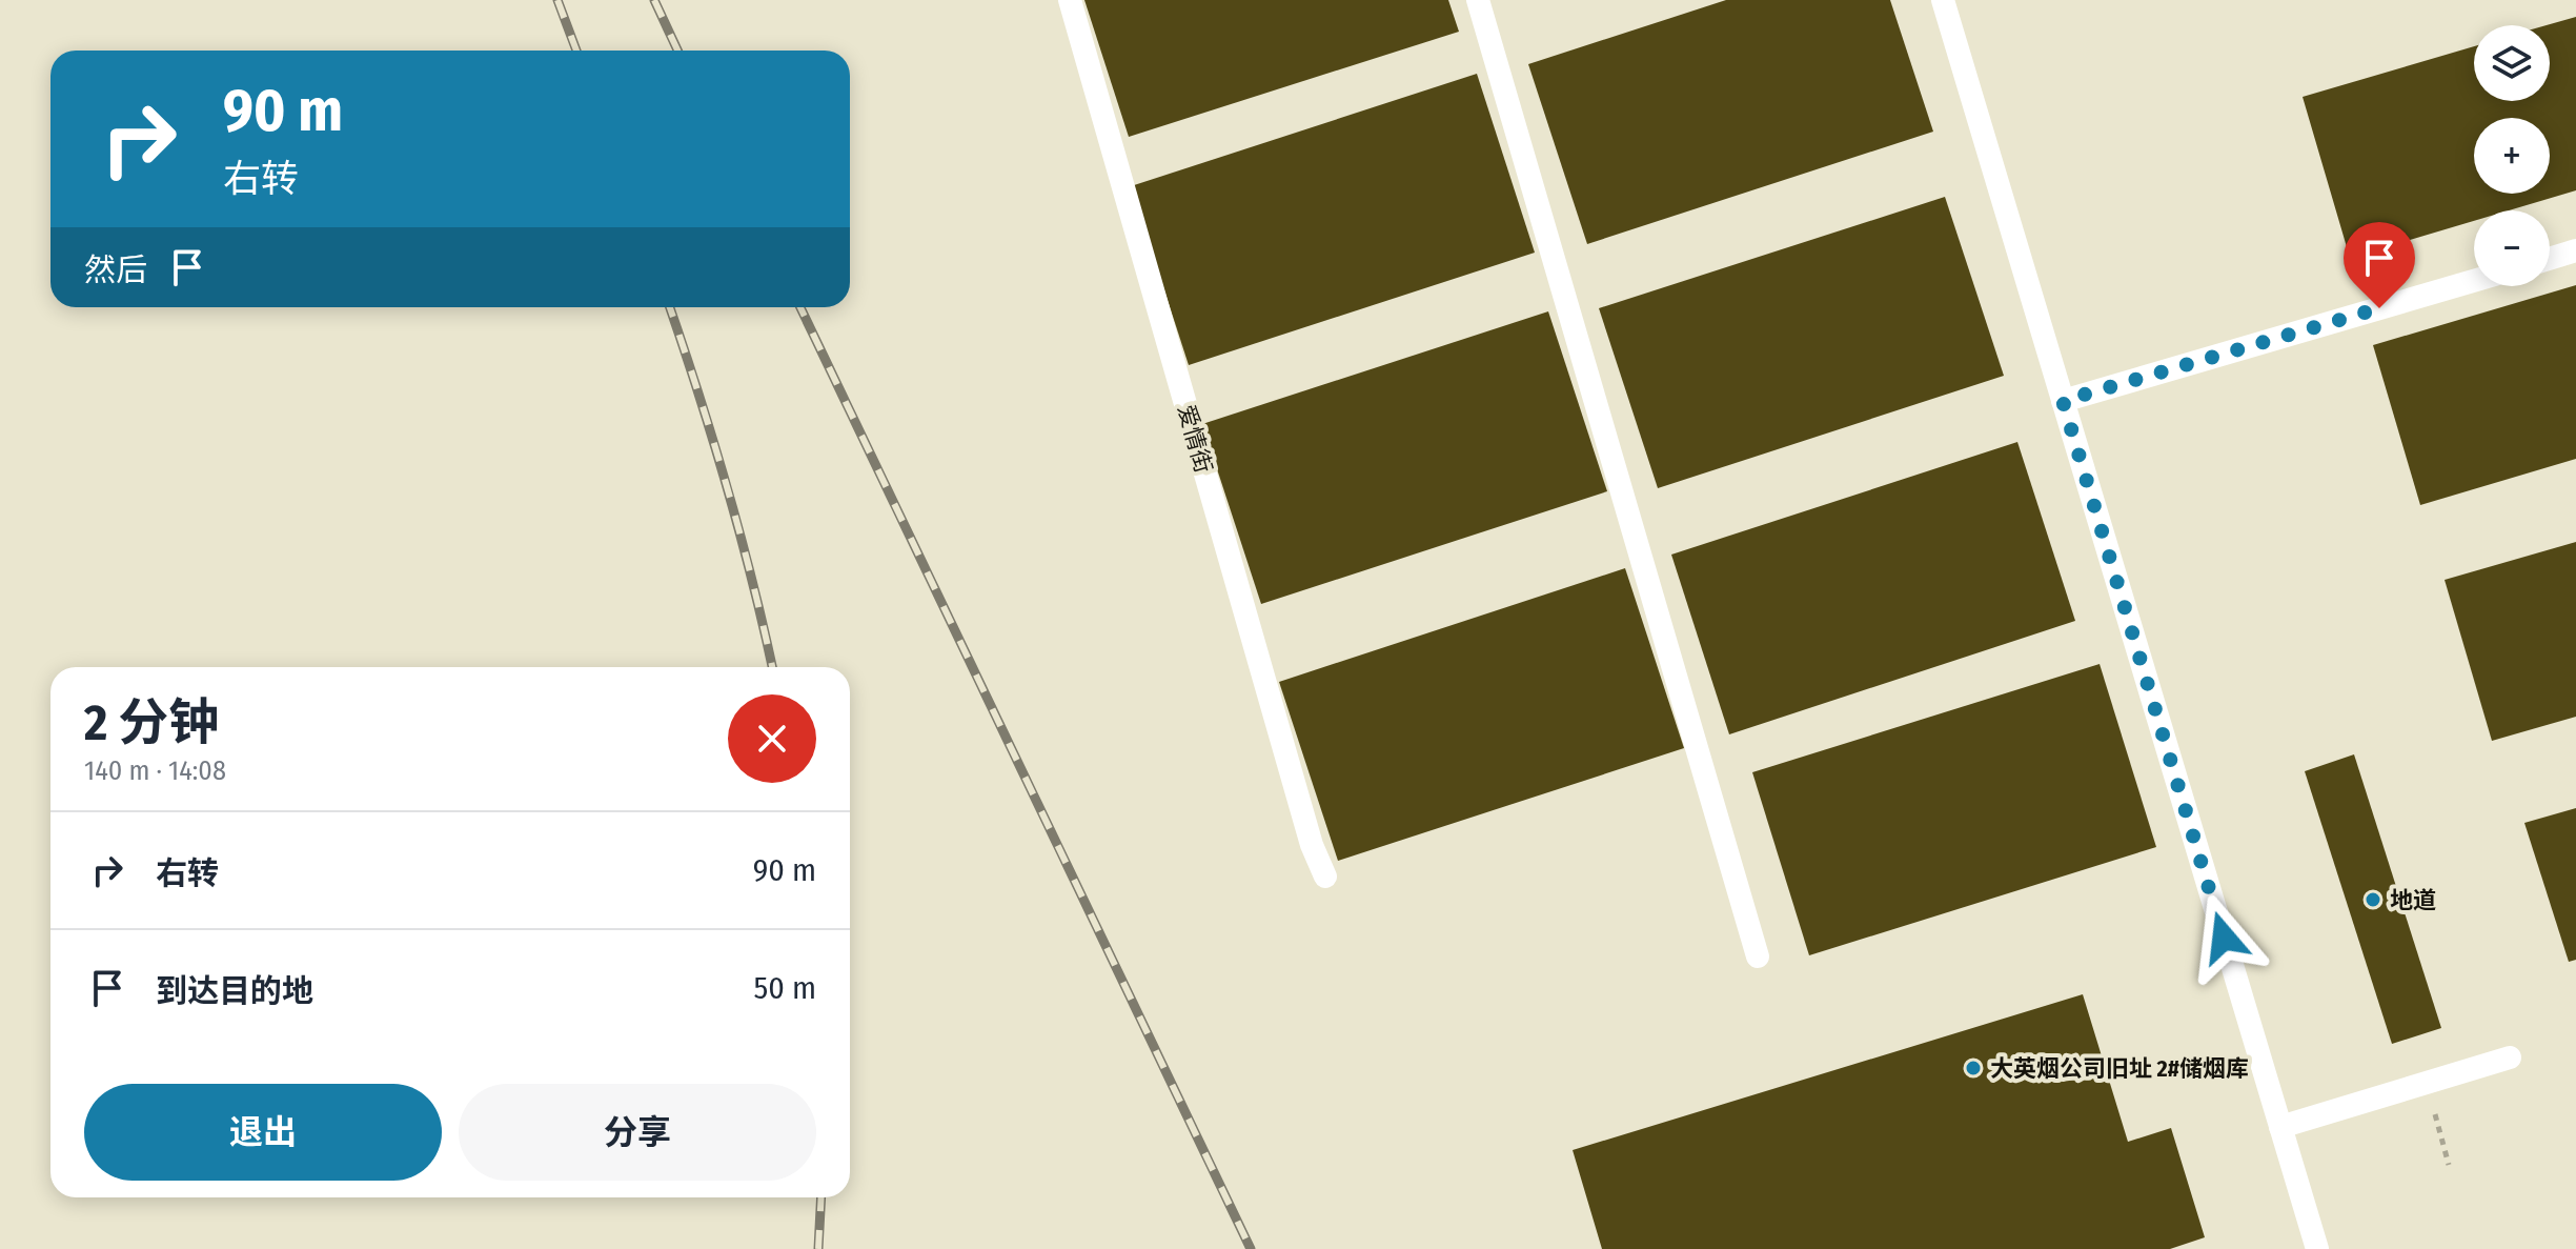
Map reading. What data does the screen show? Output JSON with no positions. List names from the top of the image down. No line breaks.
{"streets":{"lane":["爱情街"]},"places":["地道","大英烟公司旧址 2#储烟库"],"page":{"map_buttons":["+","−"],"turn":["90 m","右转"],"then":"然后","heading":["2 分钟","140 m · 14:08"],"list":[{"name":"右转","value":"90 m"},{"name":"到达目的地","value":"50 m"}],"buttons":["退出","分享"]}}
